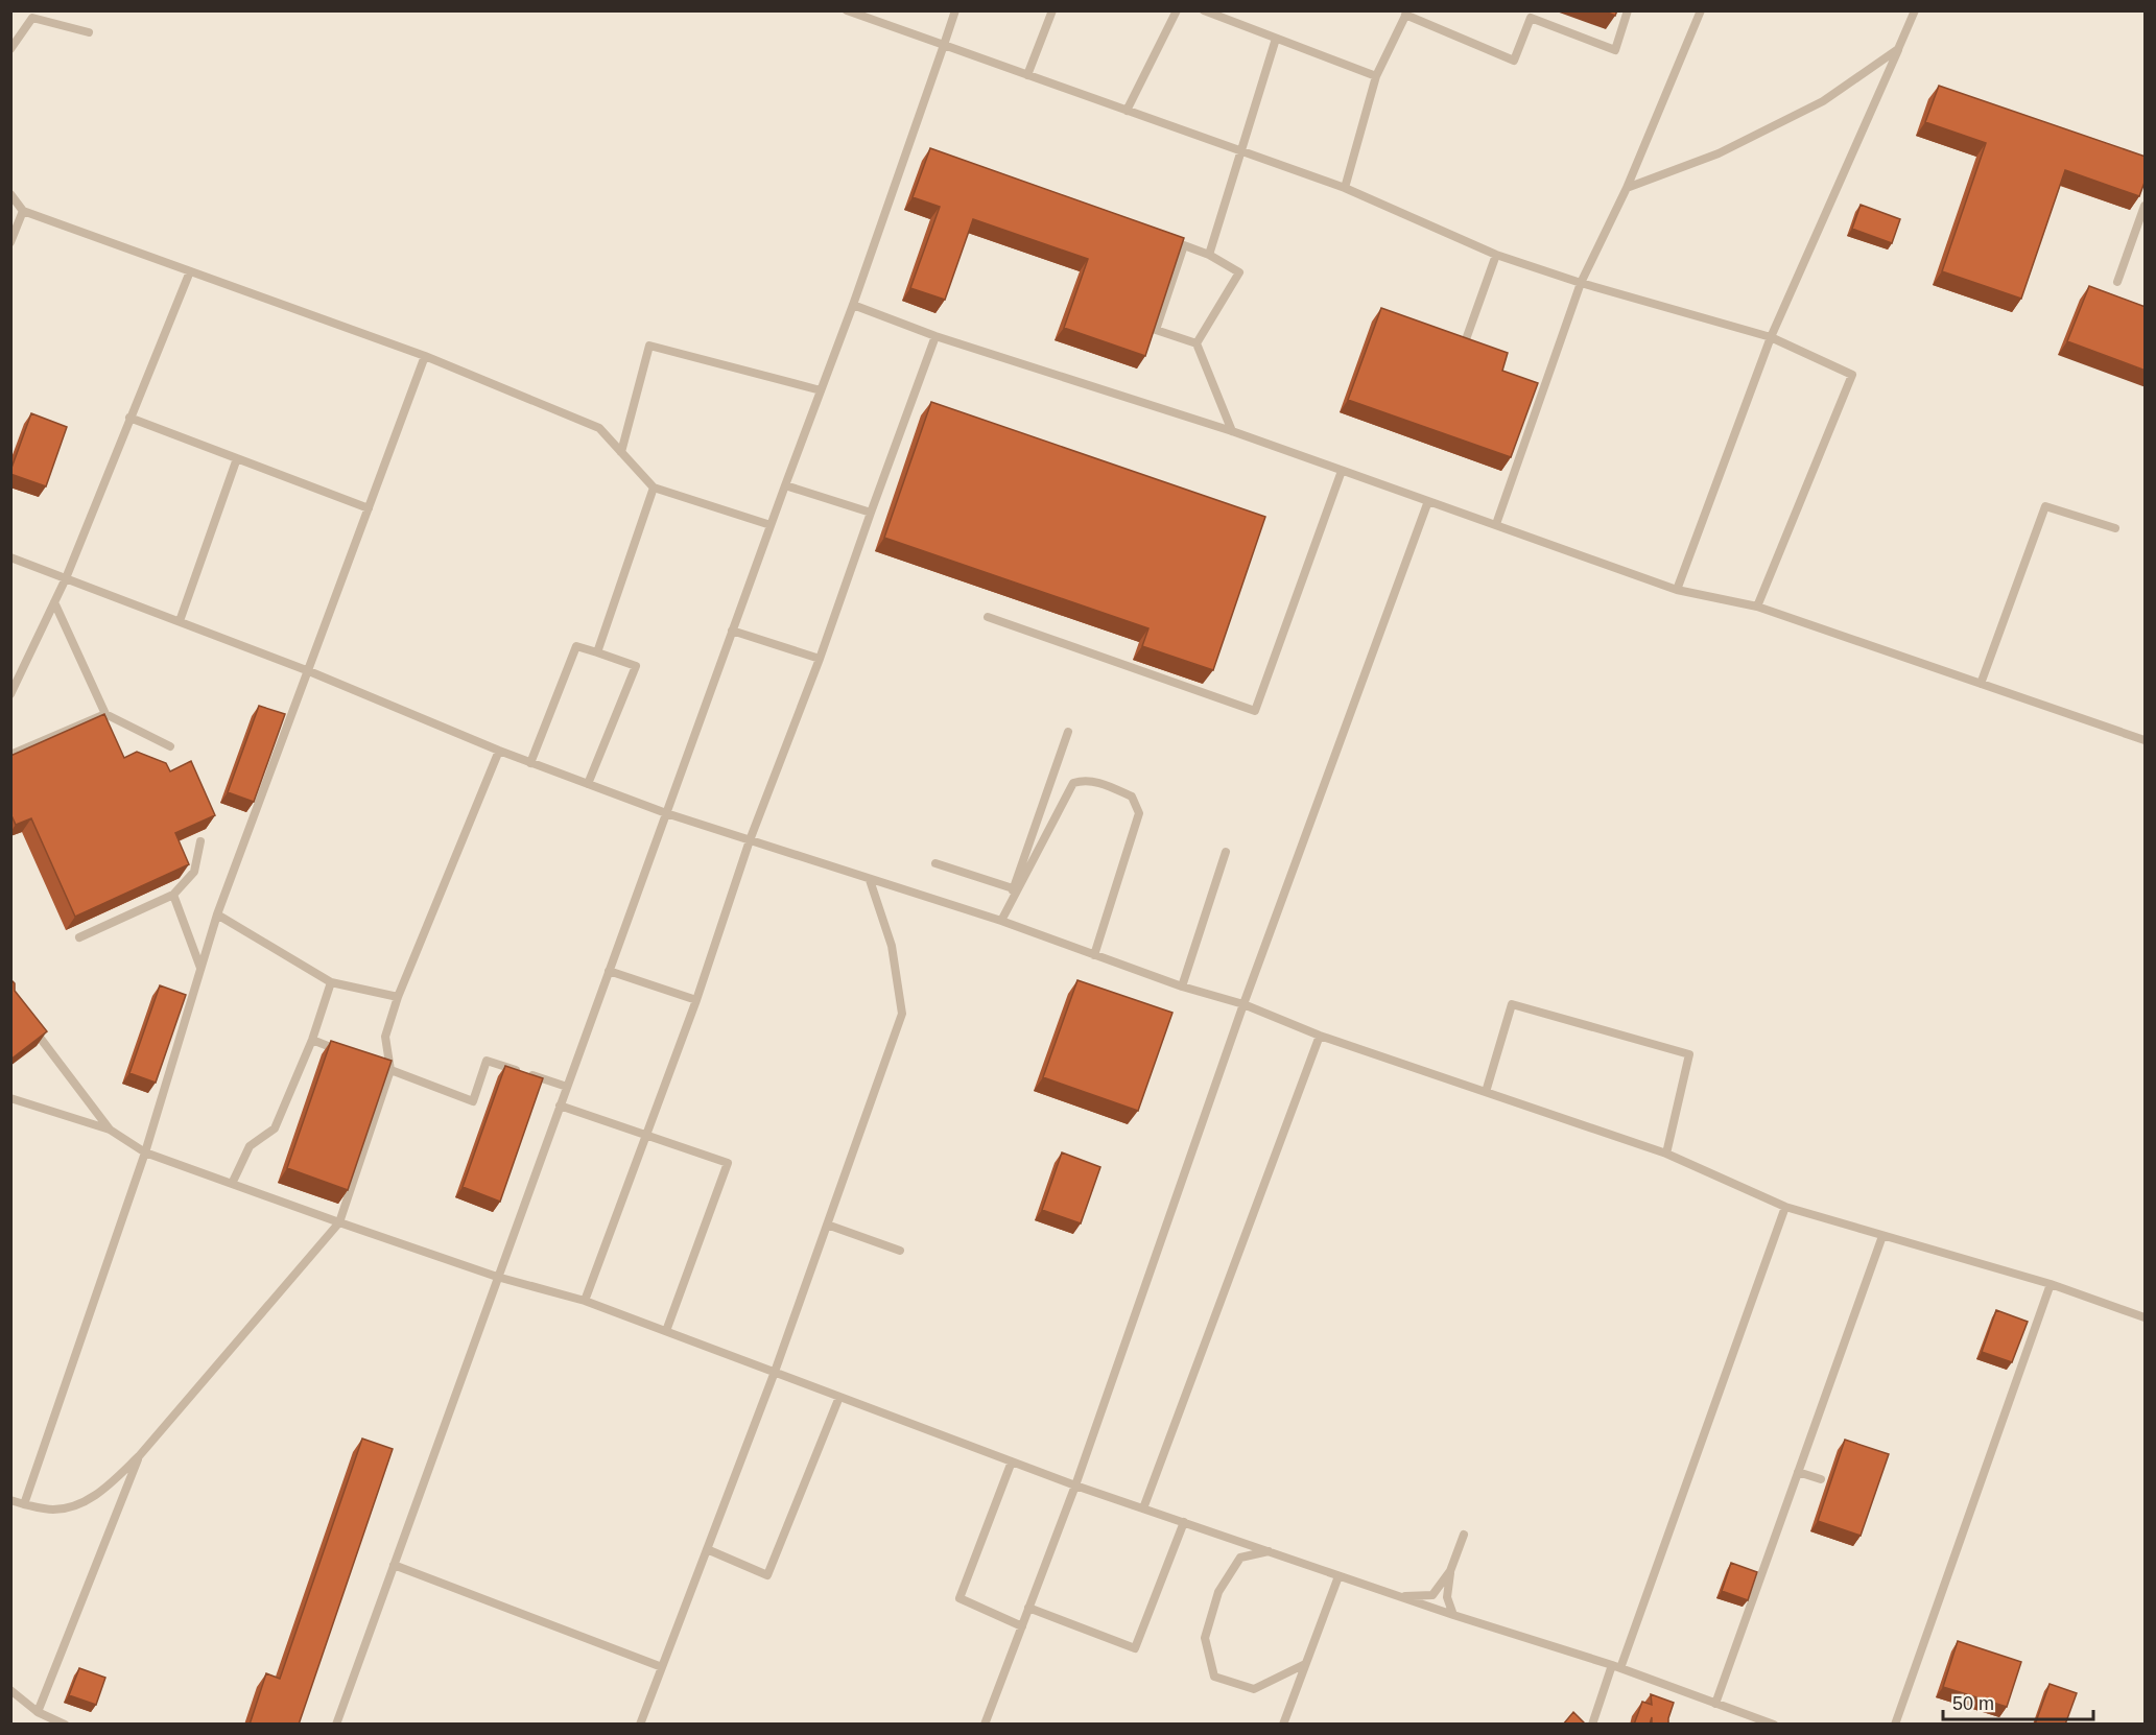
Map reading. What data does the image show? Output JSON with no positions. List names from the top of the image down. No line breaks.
{"scale_bar":"50 m"}
